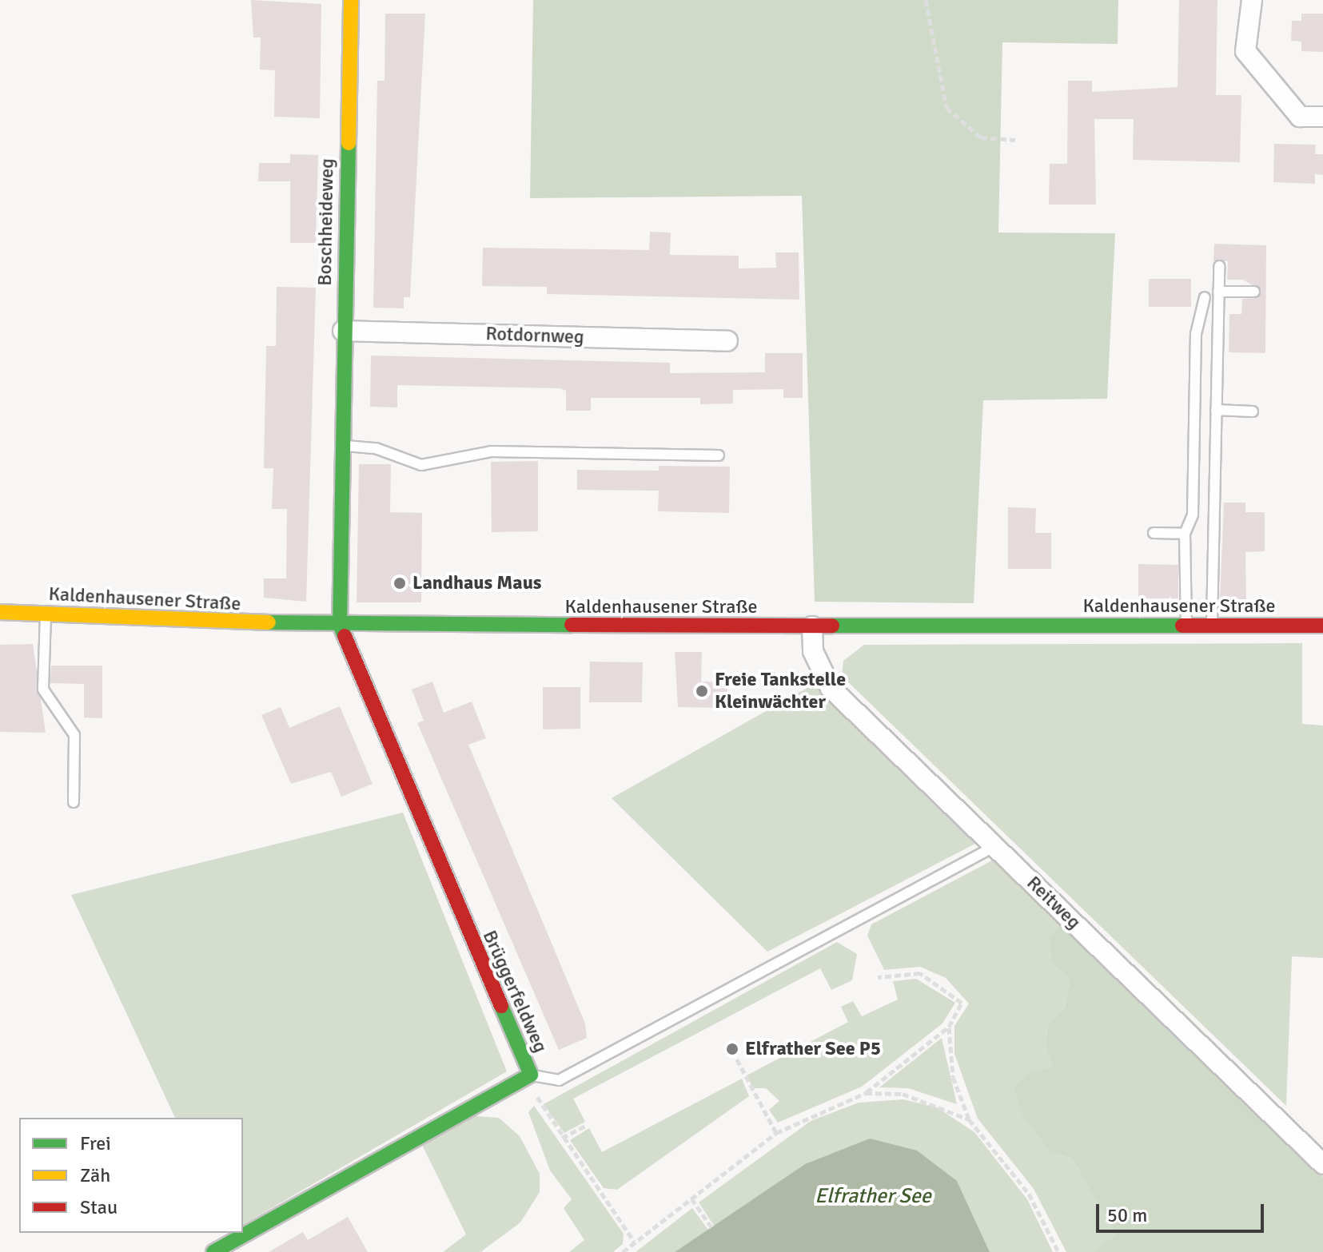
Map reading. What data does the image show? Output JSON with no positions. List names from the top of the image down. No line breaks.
{"streets":{"street":["Boschheideweg","Rotdornweg","Kaldenhausener Straße","Reitweg","Brüggerfeldweg"]},"crossings":[["Boschheideweg","Rotdornweg"],["Boschheideweg","Kaldenhausener Straße"],["Boschheideweg","Brüggerfeldweg"],["Kaldenhausener Straße","Reitweg"],["Kaldenhausener Straße","Brüggerfeldweg"]],"water":["Elfrather See"],"places":["Landhaus Maus","Freie Tankstelle Kleinwächter","Elfrather See P5"],"legend":["Frei","Zäh","Stau"],"scale_bar":"50 m"}
